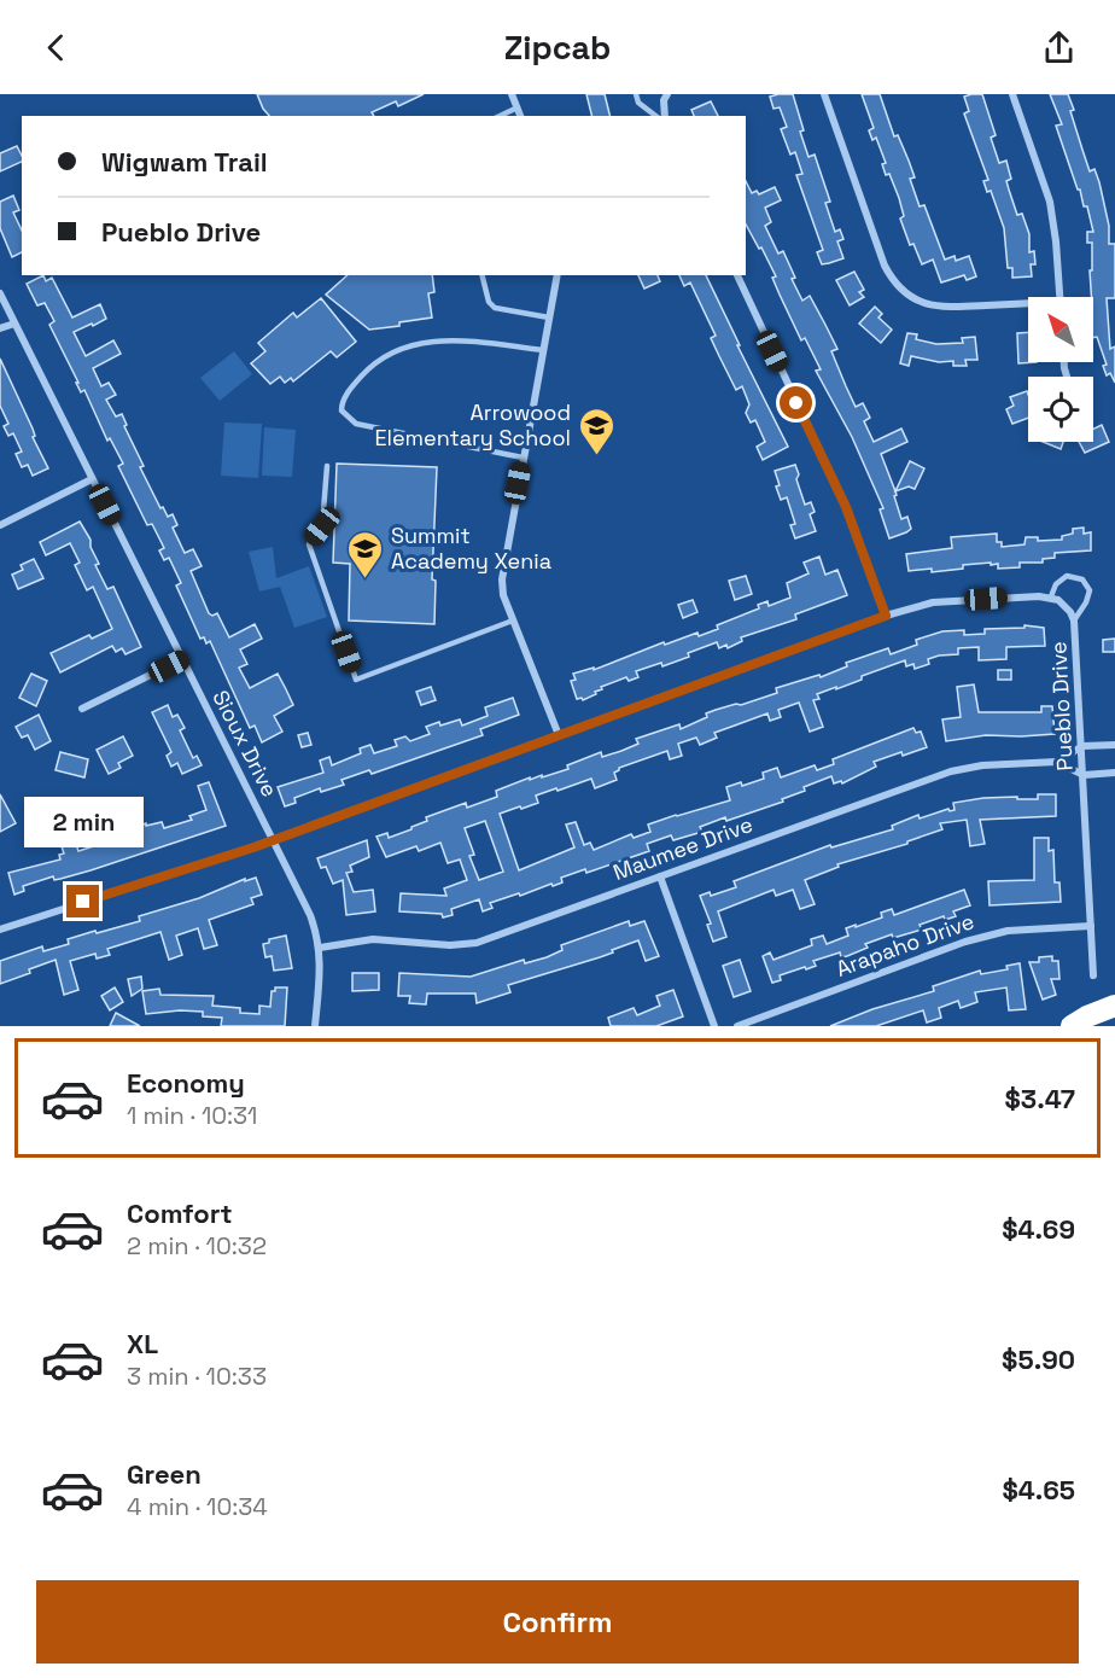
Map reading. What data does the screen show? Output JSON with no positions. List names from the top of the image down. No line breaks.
{"streets":{"street":["Pueblo Drive","Sioux Drive","Maumee Drive","Arapaho Drive"]},"crossings":[["Pueblo Drive","Maumee Drive"],["Pueblo Drive","Arapaho Drive"],["Sioux Drive","Maumee Drive"]],"places":{"school or university":["Arrowood Elementary School","Summit Academy Xenia"]},"north":"top left","page":{"header":"Zipcab","banner":["Wigwam Trail","Pueblo Drive"],"bubble":"2 min","list":[{"name":"Economy","note":"1 min · 10:31","value":"$3.47"},{"name":"Comfort","note":"2 min · 10:32","value":"$4.69"},{"name":"XL","note":"3 min · 10:33","value":"$5.90"},{"name":"Green","note":"4 min · 10:34","value":"$4.65"}],"buttons":"Confirm"}}
